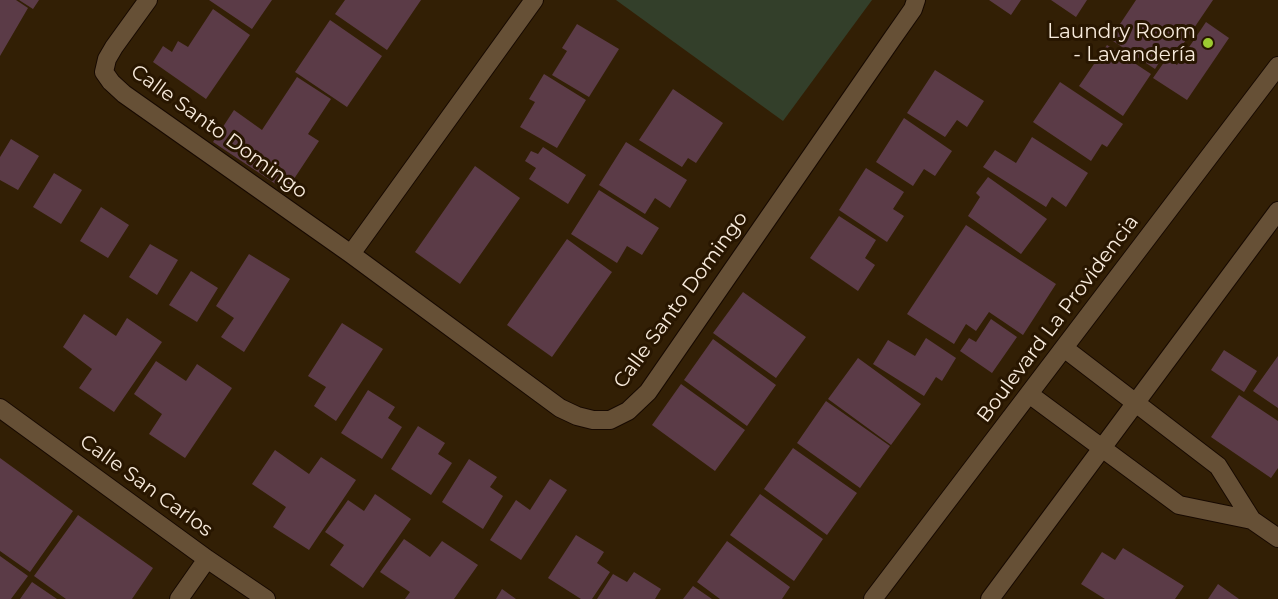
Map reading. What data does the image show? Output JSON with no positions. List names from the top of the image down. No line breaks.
{"streets":{"street":["Calle Santo Domingo","Boulevard La Providencia","Calle San Carlos"]},"places":["Laundry Room - Lavandería"]}
